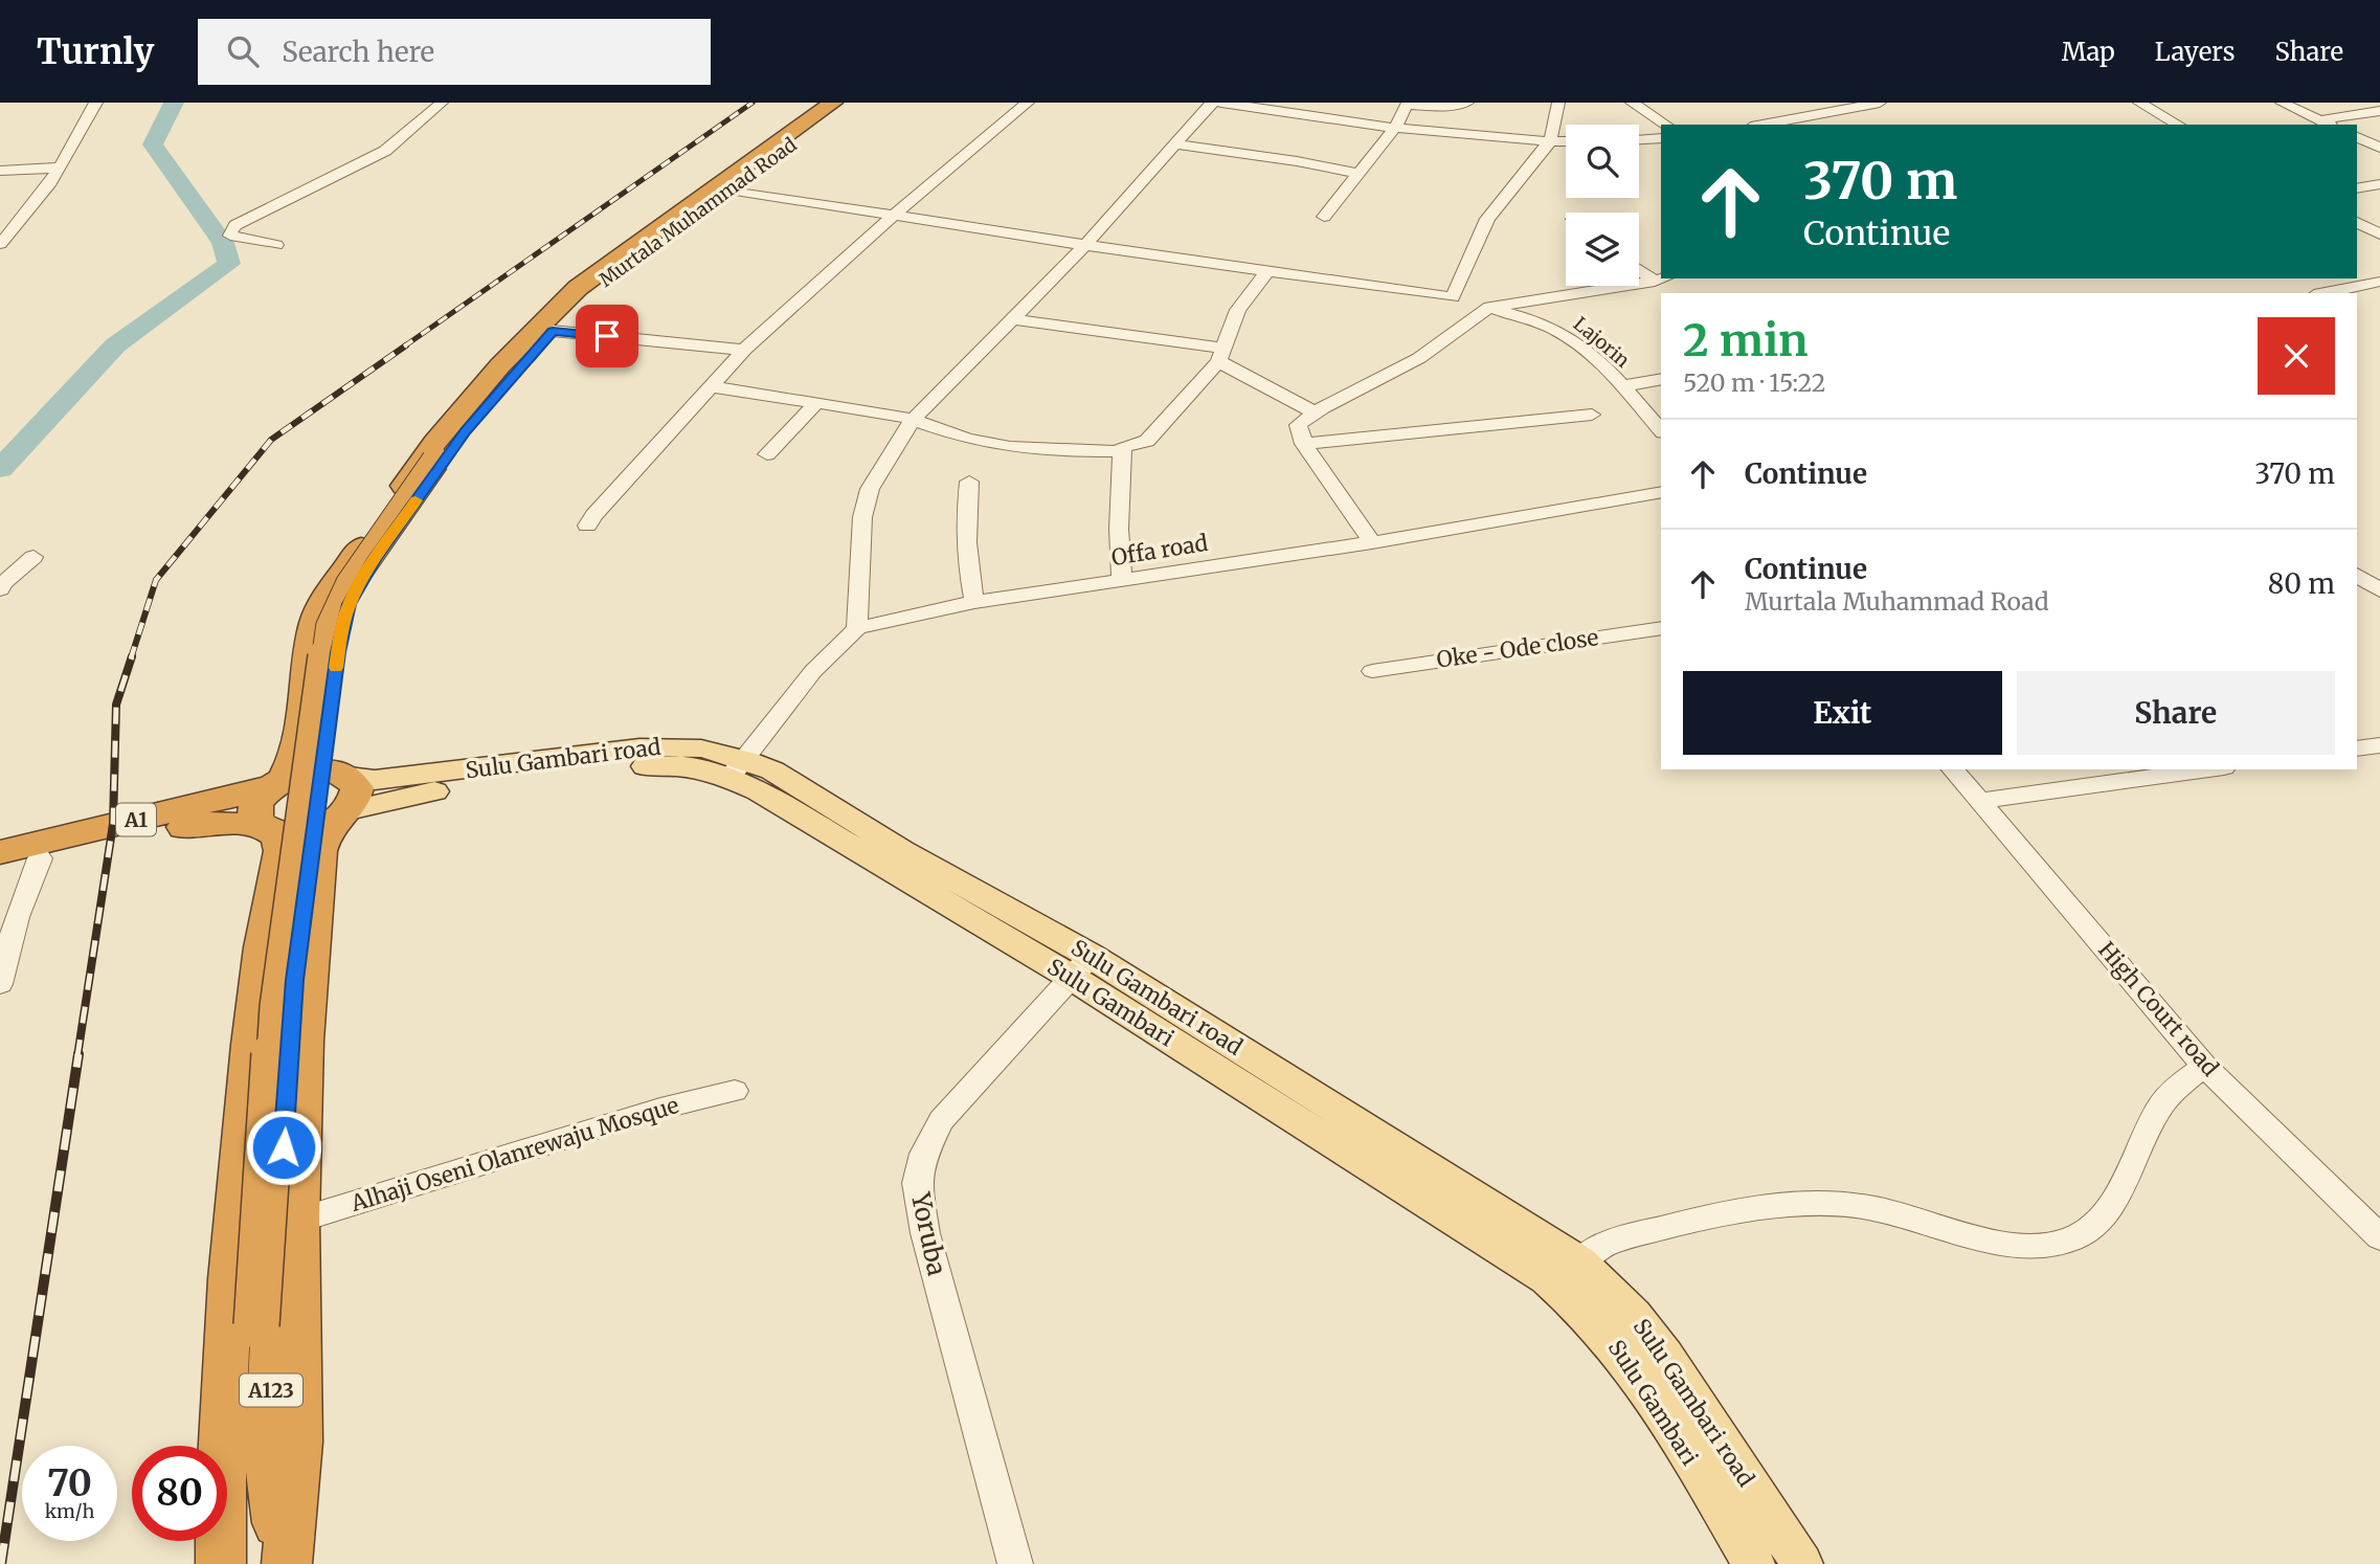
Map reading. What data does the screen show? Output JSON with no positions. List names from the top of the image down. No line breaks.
{"streets":{"highway":["Murtala Muhammad Road","A1","A123"],"main road":["Sulu Gambari road","Sulu Gambari"],"street":["Lajorin","Offa road","Oke - Ode close","High Court road","Alhaji Oseni Olanrewaju Mosque","Yoruba"]},"crossings":[["Murtala Muhammad Road","Lajorin"],["Murtala Muhammad Road","Sulu Gambari road"],["Murtala Muhammad Road","A1"],["Murtala Muhammad Road","Sulu Gambari"],["Murtala Muhammad Road","Alhaji Oseni Olanrewaju Mosque"],["Sulu Gambari road","A1"],["Sulu Gambari road","Sulu Gambari"],["A1","Sulu Gambari"],["Sulu Gambari","Yoruba"]],"page":{"header":"Turnly","search":"Search here","nav":["Map","Layers","Share"],"turn":["370 m","Continue"],"heading":["2 min","520 m · 15:22"],"list":[{"name":"Continue","value":"370 m"},{"name":"Continue","note":"Murtala Muhammad Road","value":"80 m"}],"buttons":["Exit","Share"],"speed":"70 km/h","limit":"80"}}
